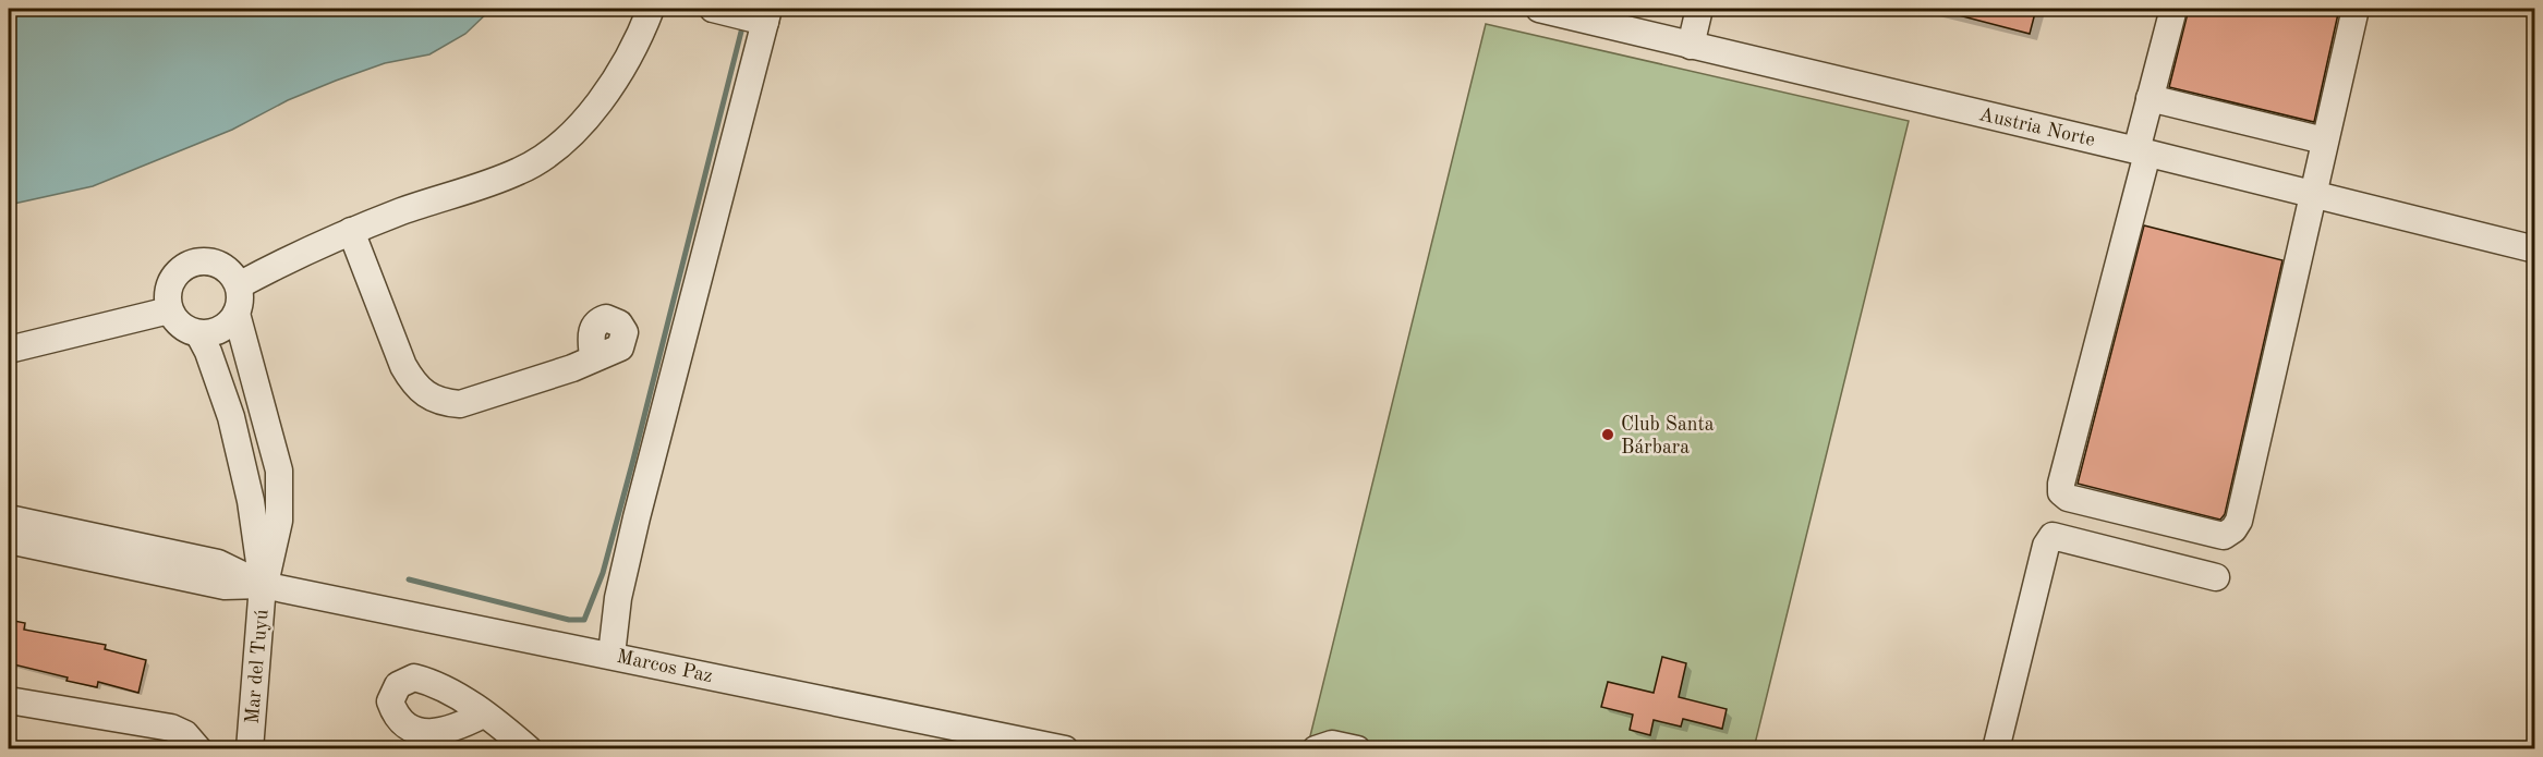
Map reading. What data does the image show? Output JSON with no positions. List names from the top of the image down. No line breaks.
{"streets":{"street":["Austria Norte","Marcos Paz","Mar del Tuyú"]},"crossings":[["Marcos Paz","Mar del Tuyú"]],"places":["Club Santa Bárbara"]}
